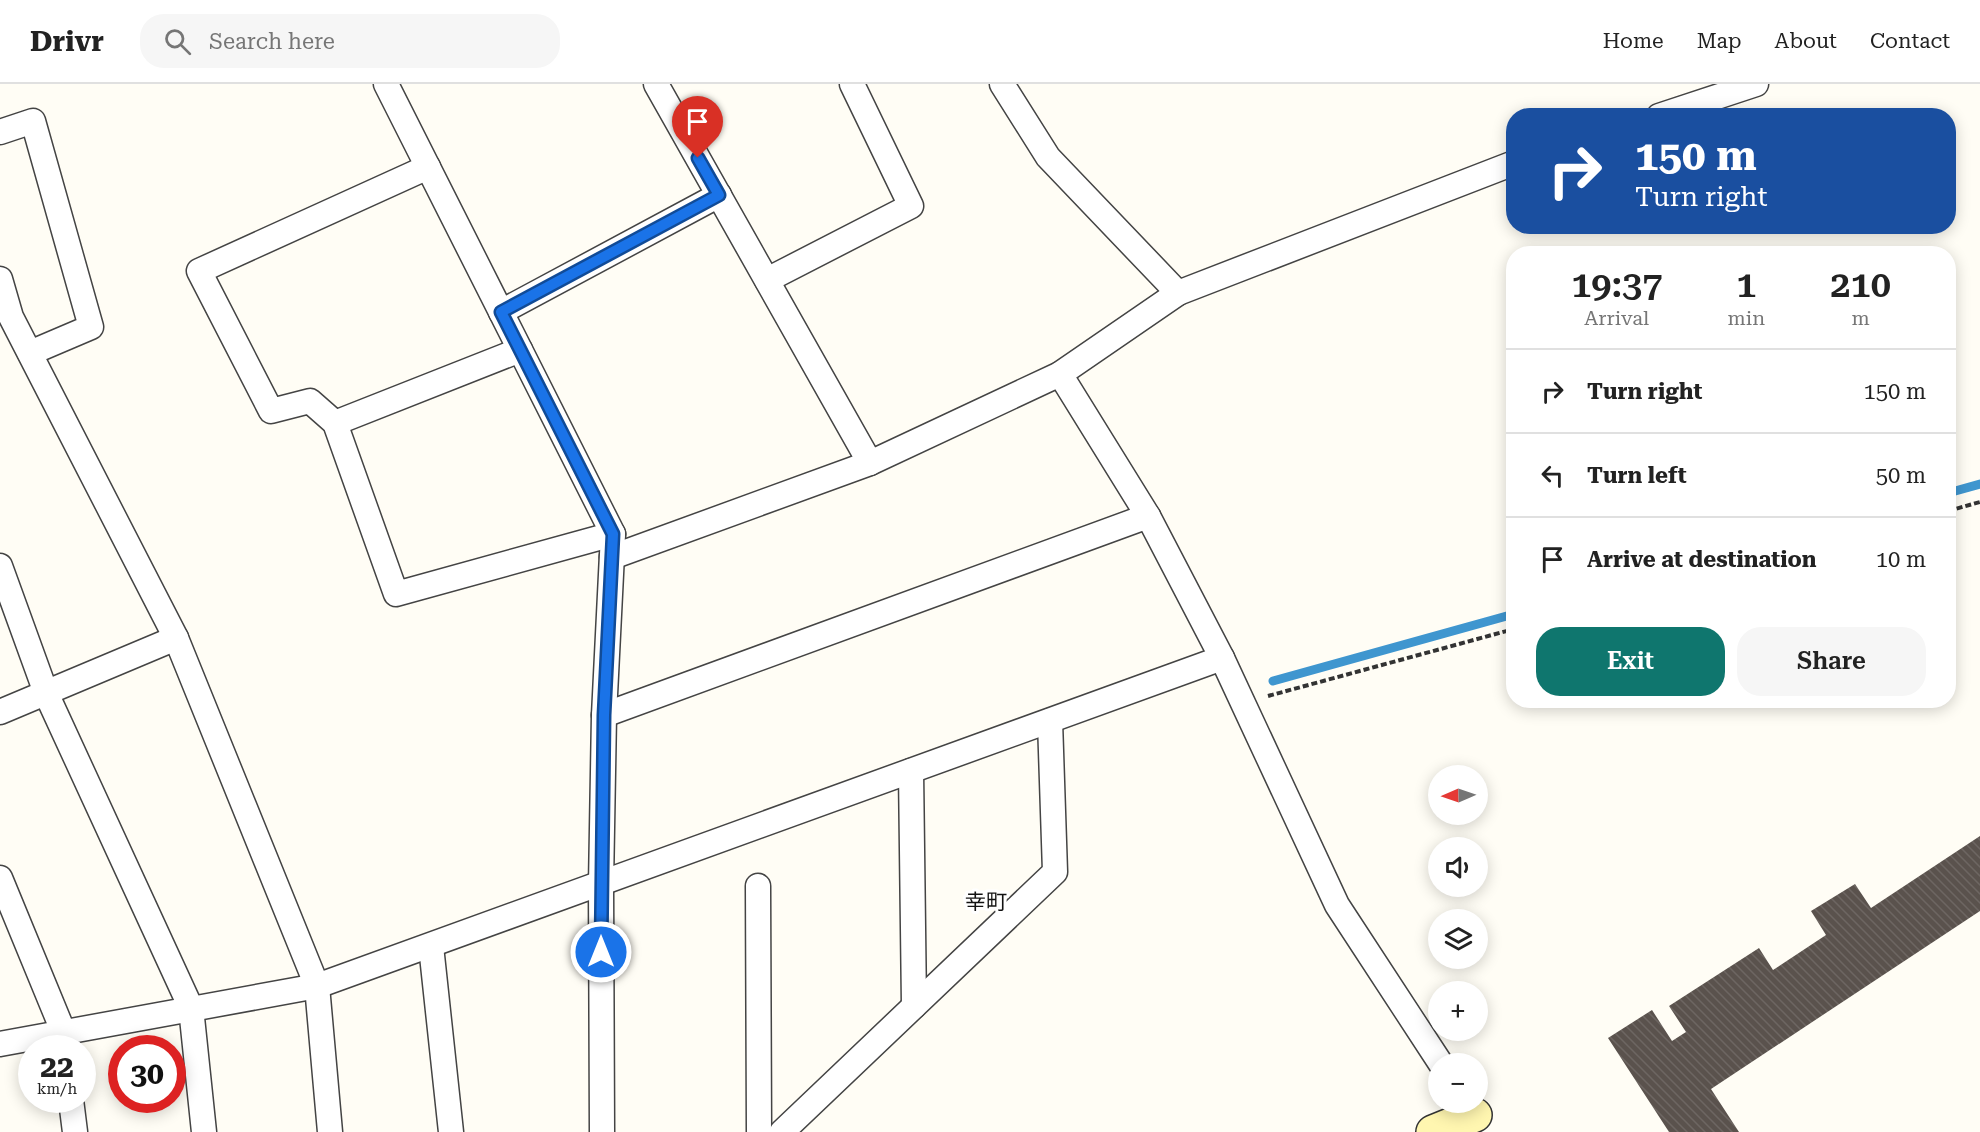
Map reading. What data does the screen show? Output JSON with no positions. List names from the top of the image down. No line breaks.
{"districts":["幸町"],"north":"left","page":{"header":"Drivr","search":"Search here","nav":["Home","Map","About","Contact"],"turn":["150 m","Turn right"],"eta":["19:37","Arrival","1","min","210","m"],"list":[{"name":"Turn right","value":"150 m"},{"name":"Turn left","value":"50 m"},{"name":"Arrive at destination","value":"10 m"}],"buttons":["Exit","Share"],"map_buttons":["+","−"],"speed":"22 km/h","limit":"30"}}
